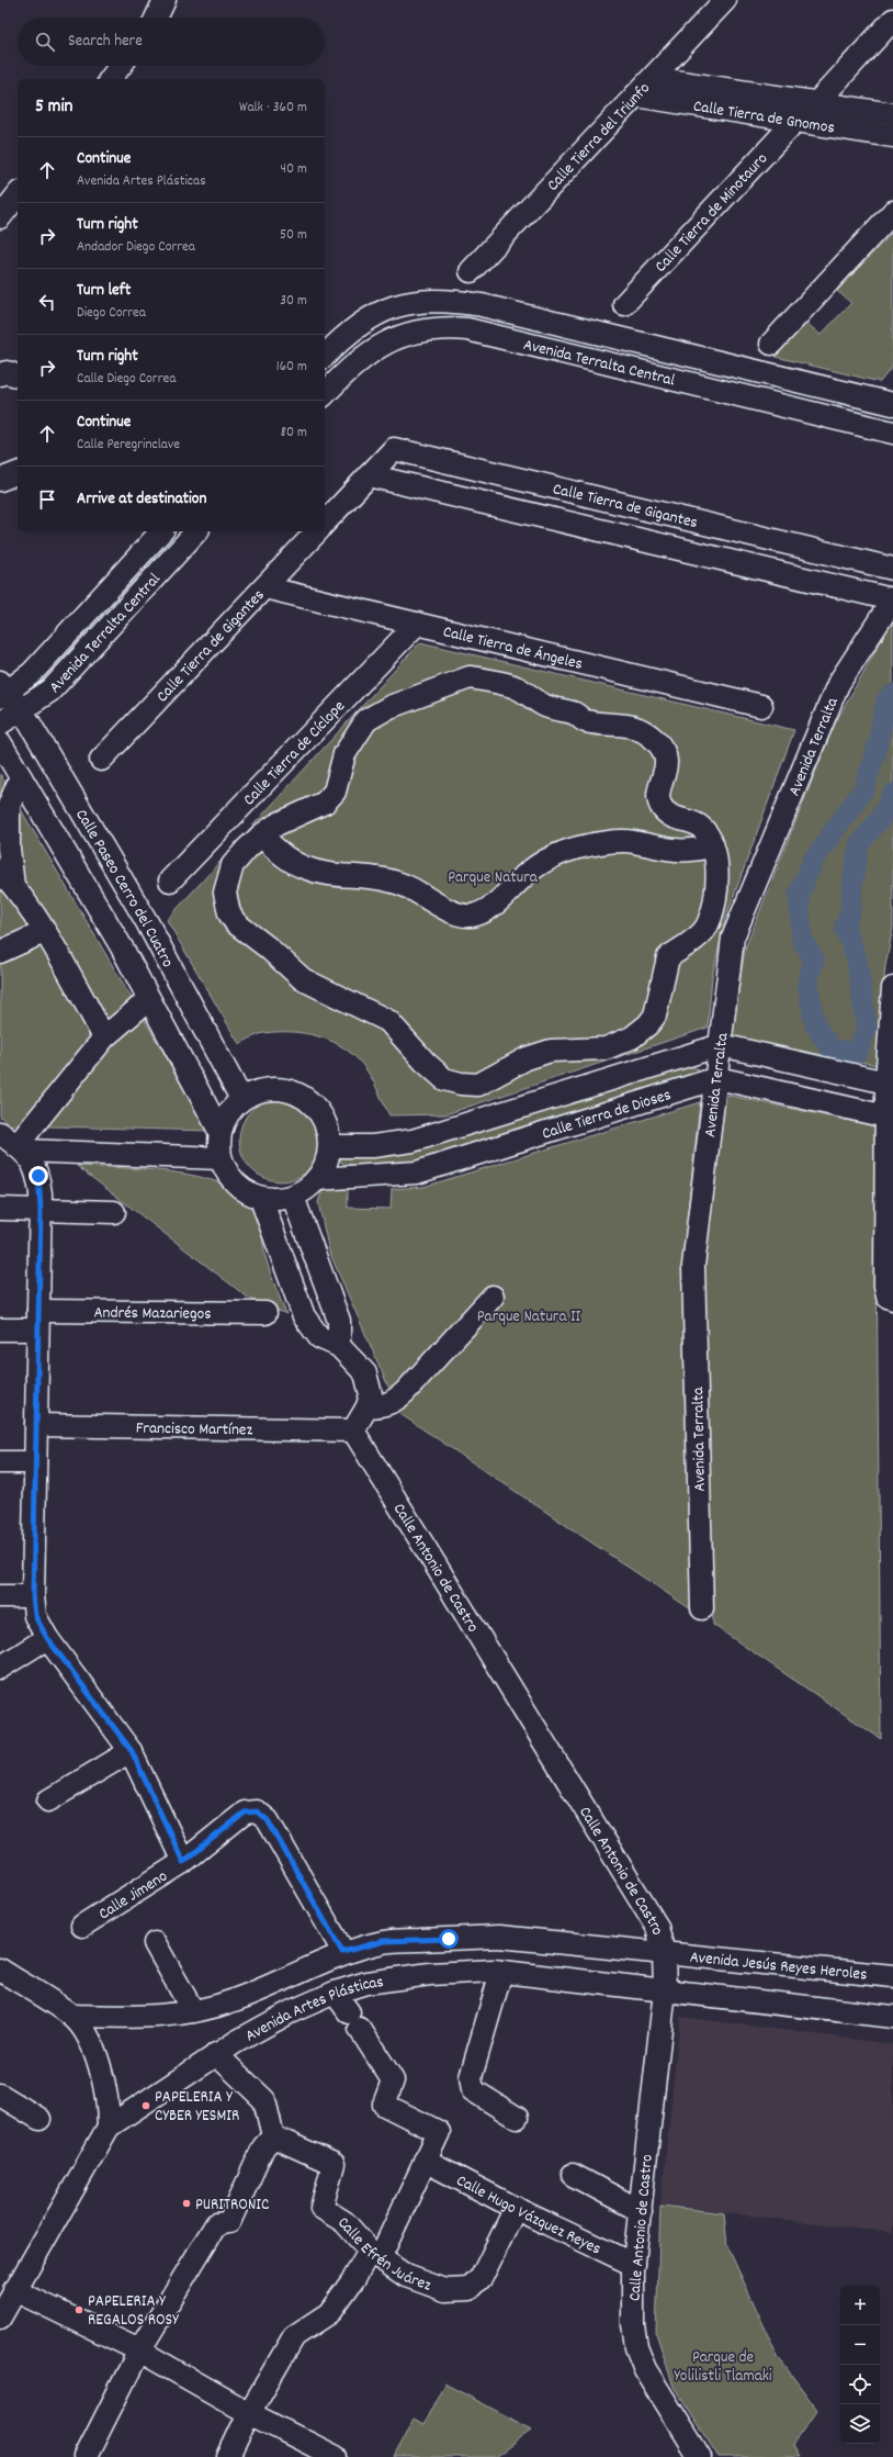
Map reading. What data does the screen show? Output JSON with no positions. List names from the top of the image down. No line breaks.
{"streets":{"street":["Calle Tierra de Gnomos","Calle Tierra del Triunfo","Calle Tierra de Minotauro","Avenida Terralta Central","Calle Tierra de Gigantes","Calle Tierra de Ángeles","Avenida Terralta","Calle Tierra de Cíclope","Calle Paseo Cerro del Cuatro","Calle Tierra de Dioses","Andrés Mazariegos","Francisco Martínez","Calle Antonio de Castro","Calle Jimeno","Avenida Jesús Reyes Heroles","Avenida Artes Plásticas","Calle Hugo Vázquez Reyes","Calle Efrén Juárez"]},"crossings":[["Calle Tierra de Gnomos","Calle Tierra del Triunfo"],["Calle Tierra de Gnomos","Calle Tierra de Minotauro"],["Avenida Terralta Central","Calle Paseo Cerro del Cuatro"],["Calle Tierra de Gigantes","Calle Tierra de Ángeles"],["Calle Tierra de Gigantes","Avenida Terralta"],["Calle Tierra de Ángeles","Calle Tierra de Cíclope"],["Avenida Terralta","Calle Tierra de Dioses"],["Calle Paseo Cerro del Cuatro","Calle Tierra de Dioses"],["Francisco Martínez","Calle Antonio de Castro"],["Calle Antonio de Castro","Avenida Jesús Reyes Heroles"],["Calle Antonio de Castro","Avenida Artes Plásticas"],["Calle Antonio de Castro","Calle Hugo Vázquez Reyes"],["Calle Hugo Vázquez Reyes","Calle Efrén Juárez"]],"parks":["Parque Natura","Parque Natura II","Parque de Yolilistli Tlamaki"],"places":["PAPELERIA Y CYBER YESMIR","PURITRONIC","PAPELERIA Y REGALOS ROSY"],"page":{"search":"Search here","heading":["5 min","Walk · 360 m"],"list":[["Continue","Avenida Artes Plásticas","40 m"],["Turn right","Andador Diego Correa","50 m"],["Turn left","Diego Correa","30 m"],["Turn right","Calle Diego Correa","160 m"],["Continue","Calle Peregrinclave","80 m"],"Arrive at destination"],"map_buttons":["+","−"]}}
